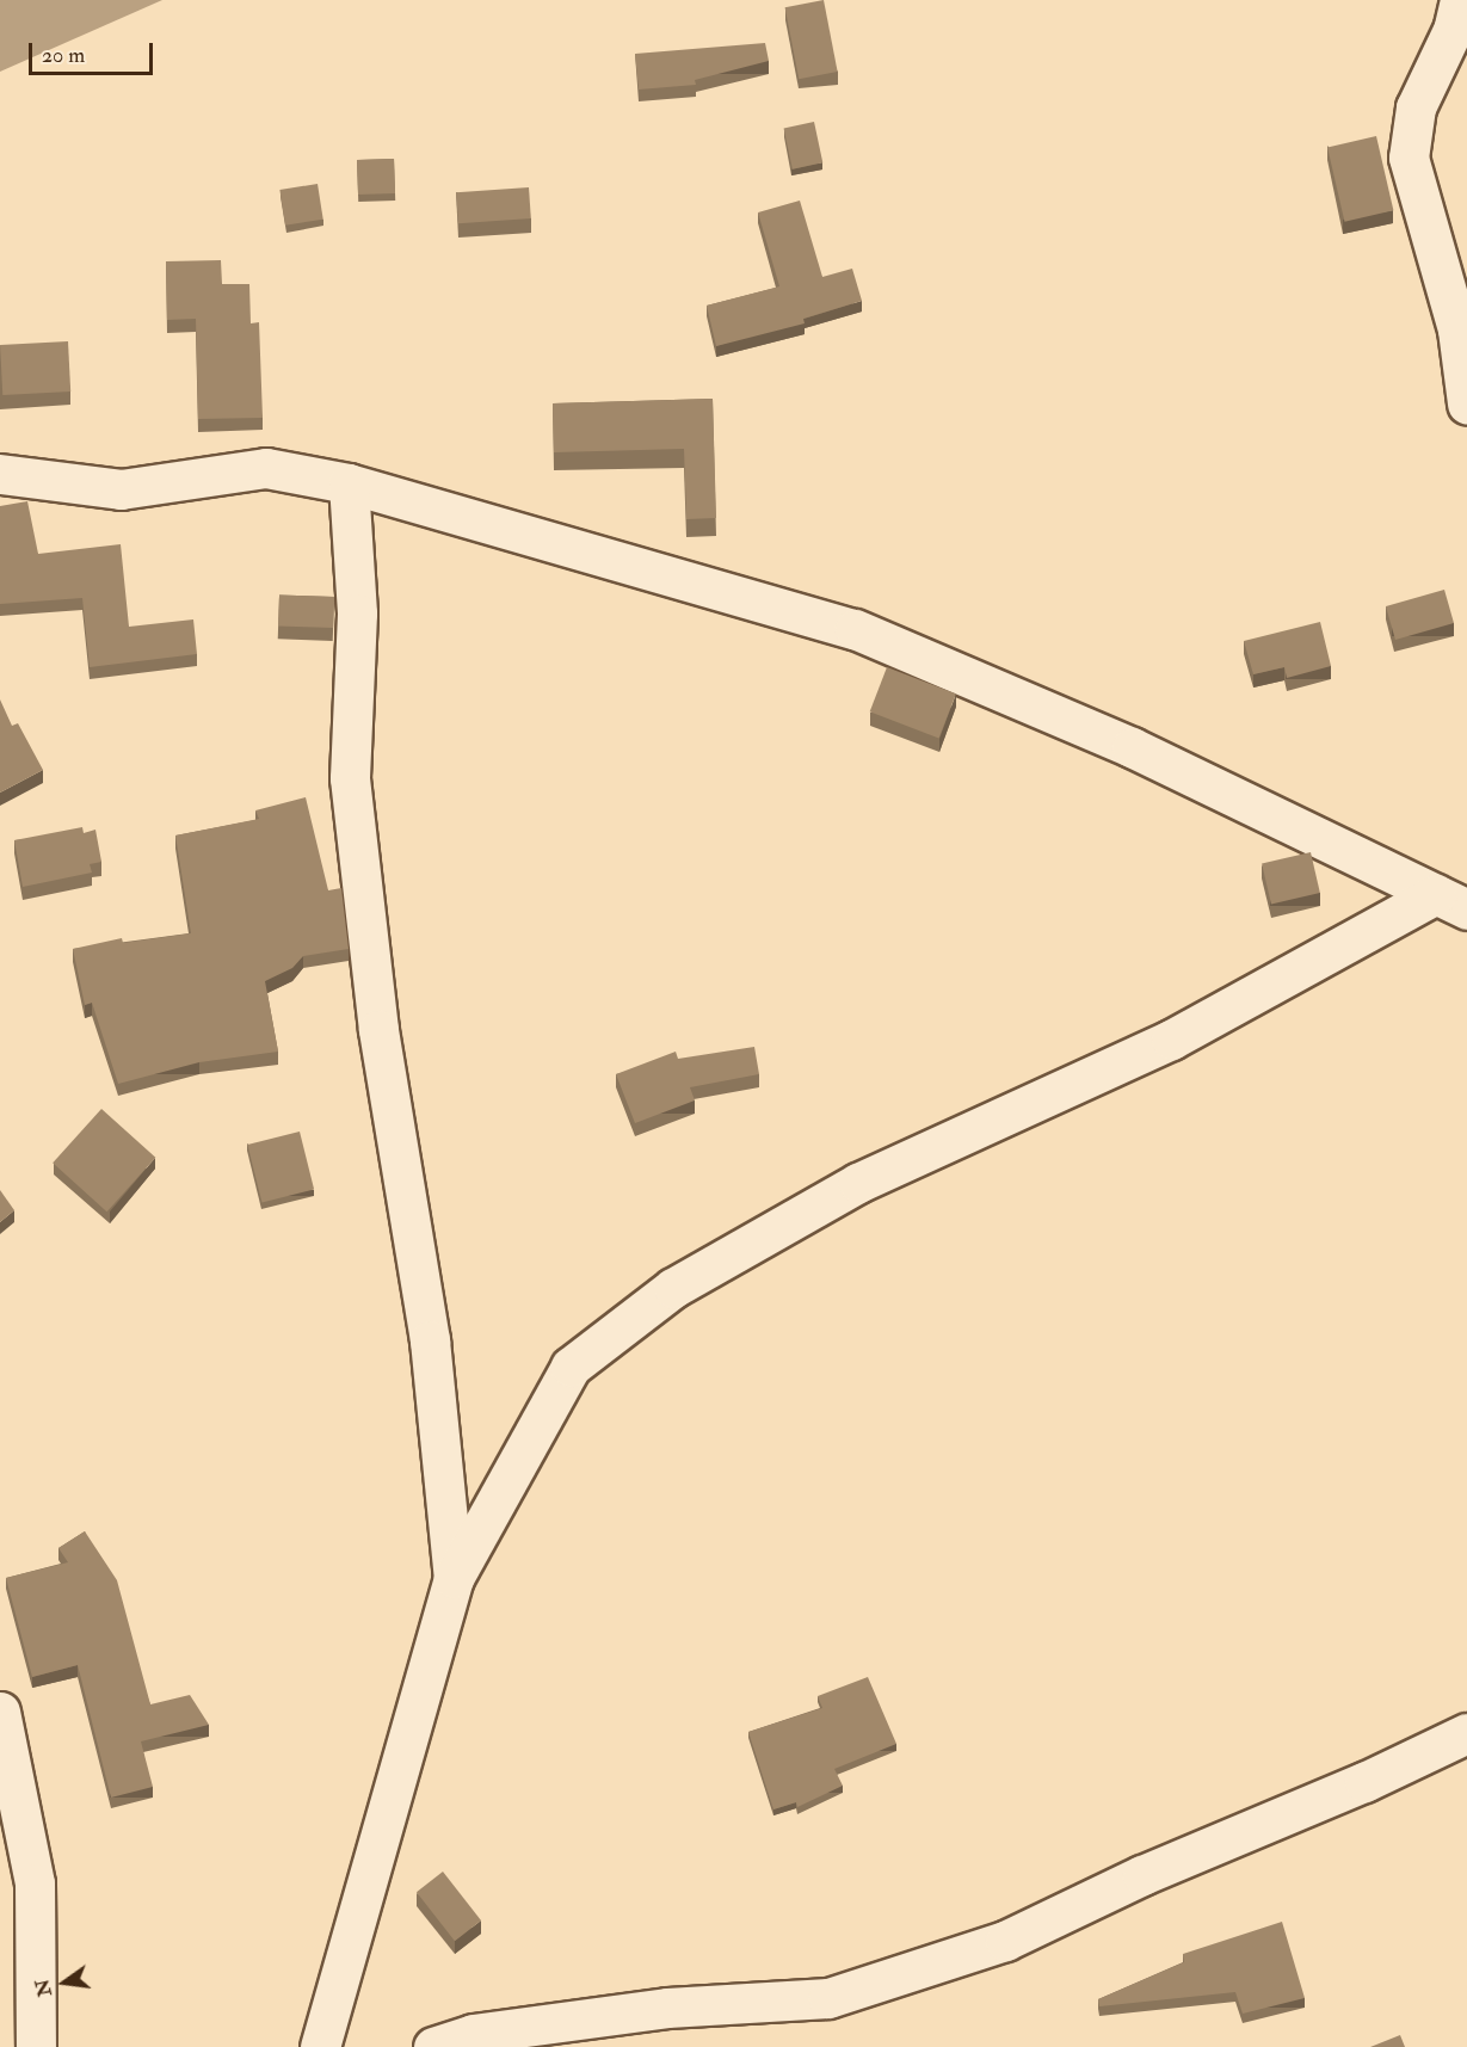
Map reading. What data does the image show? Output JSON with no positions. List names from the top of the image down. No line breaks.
{"scale_bar":"20 m","north":"left"}
